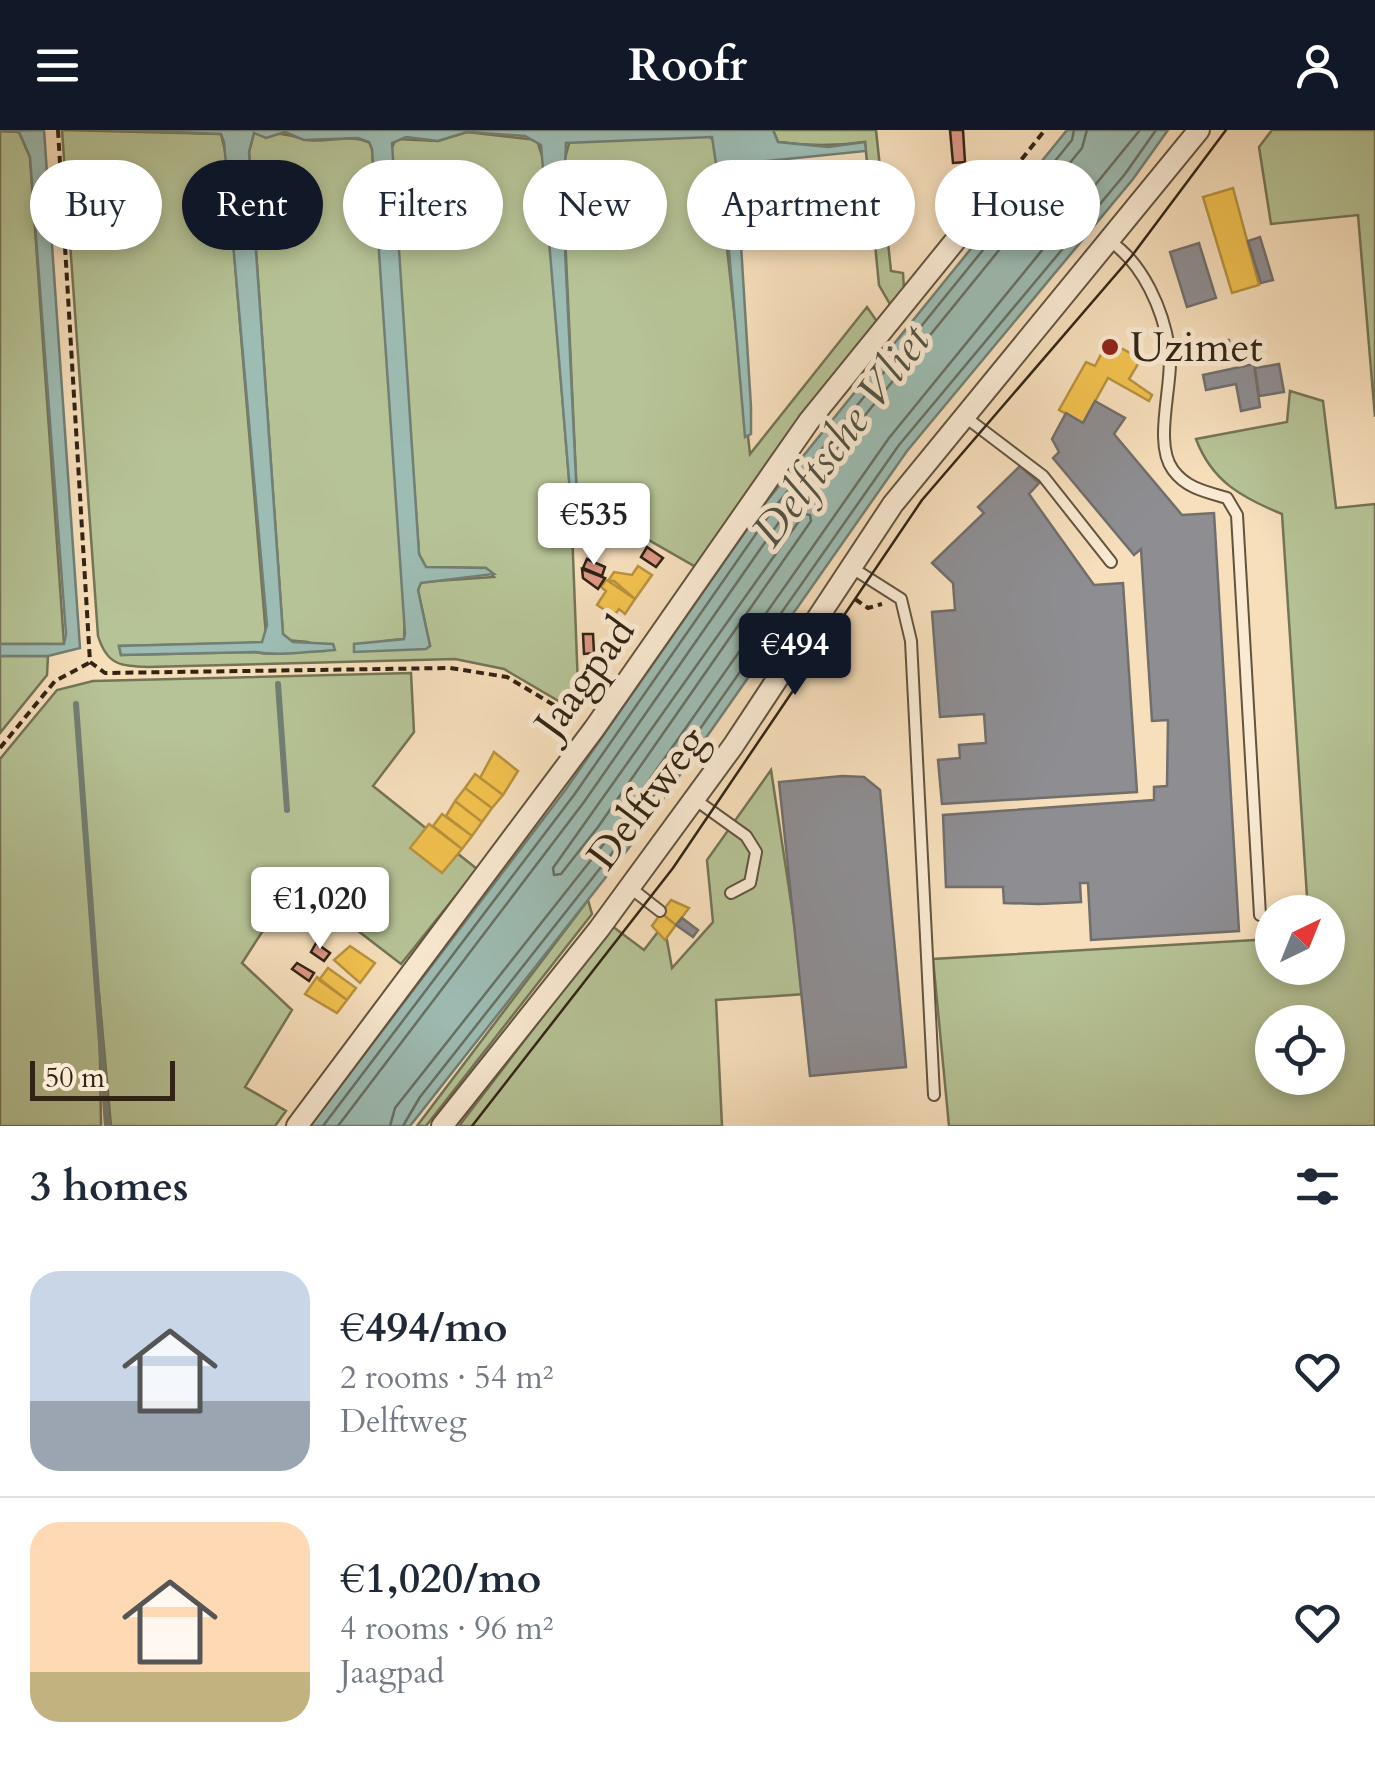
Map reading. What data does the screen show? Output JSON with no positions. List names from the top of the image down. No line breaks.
{"streets":{"street":["Jaagpad","Delftweg"]},"water":["Delftsche Vliet"],"places":["Uzimet"],"scale_bar":"50 m","north":"top right","page":{"header":"Roofr","chip":["Buy","Rent","Filters","New","Apartment","House"],"price":["€535","€494","€1,020"],"scale":"50 m","heading":"3 homes","list":[{"name":"€494/mo","note":"2 rooms · 54 m² · Delftweg"},{"name":"€1,020/mo","note":"4 rooms · 96 m² · Jaagpad"}]}}
